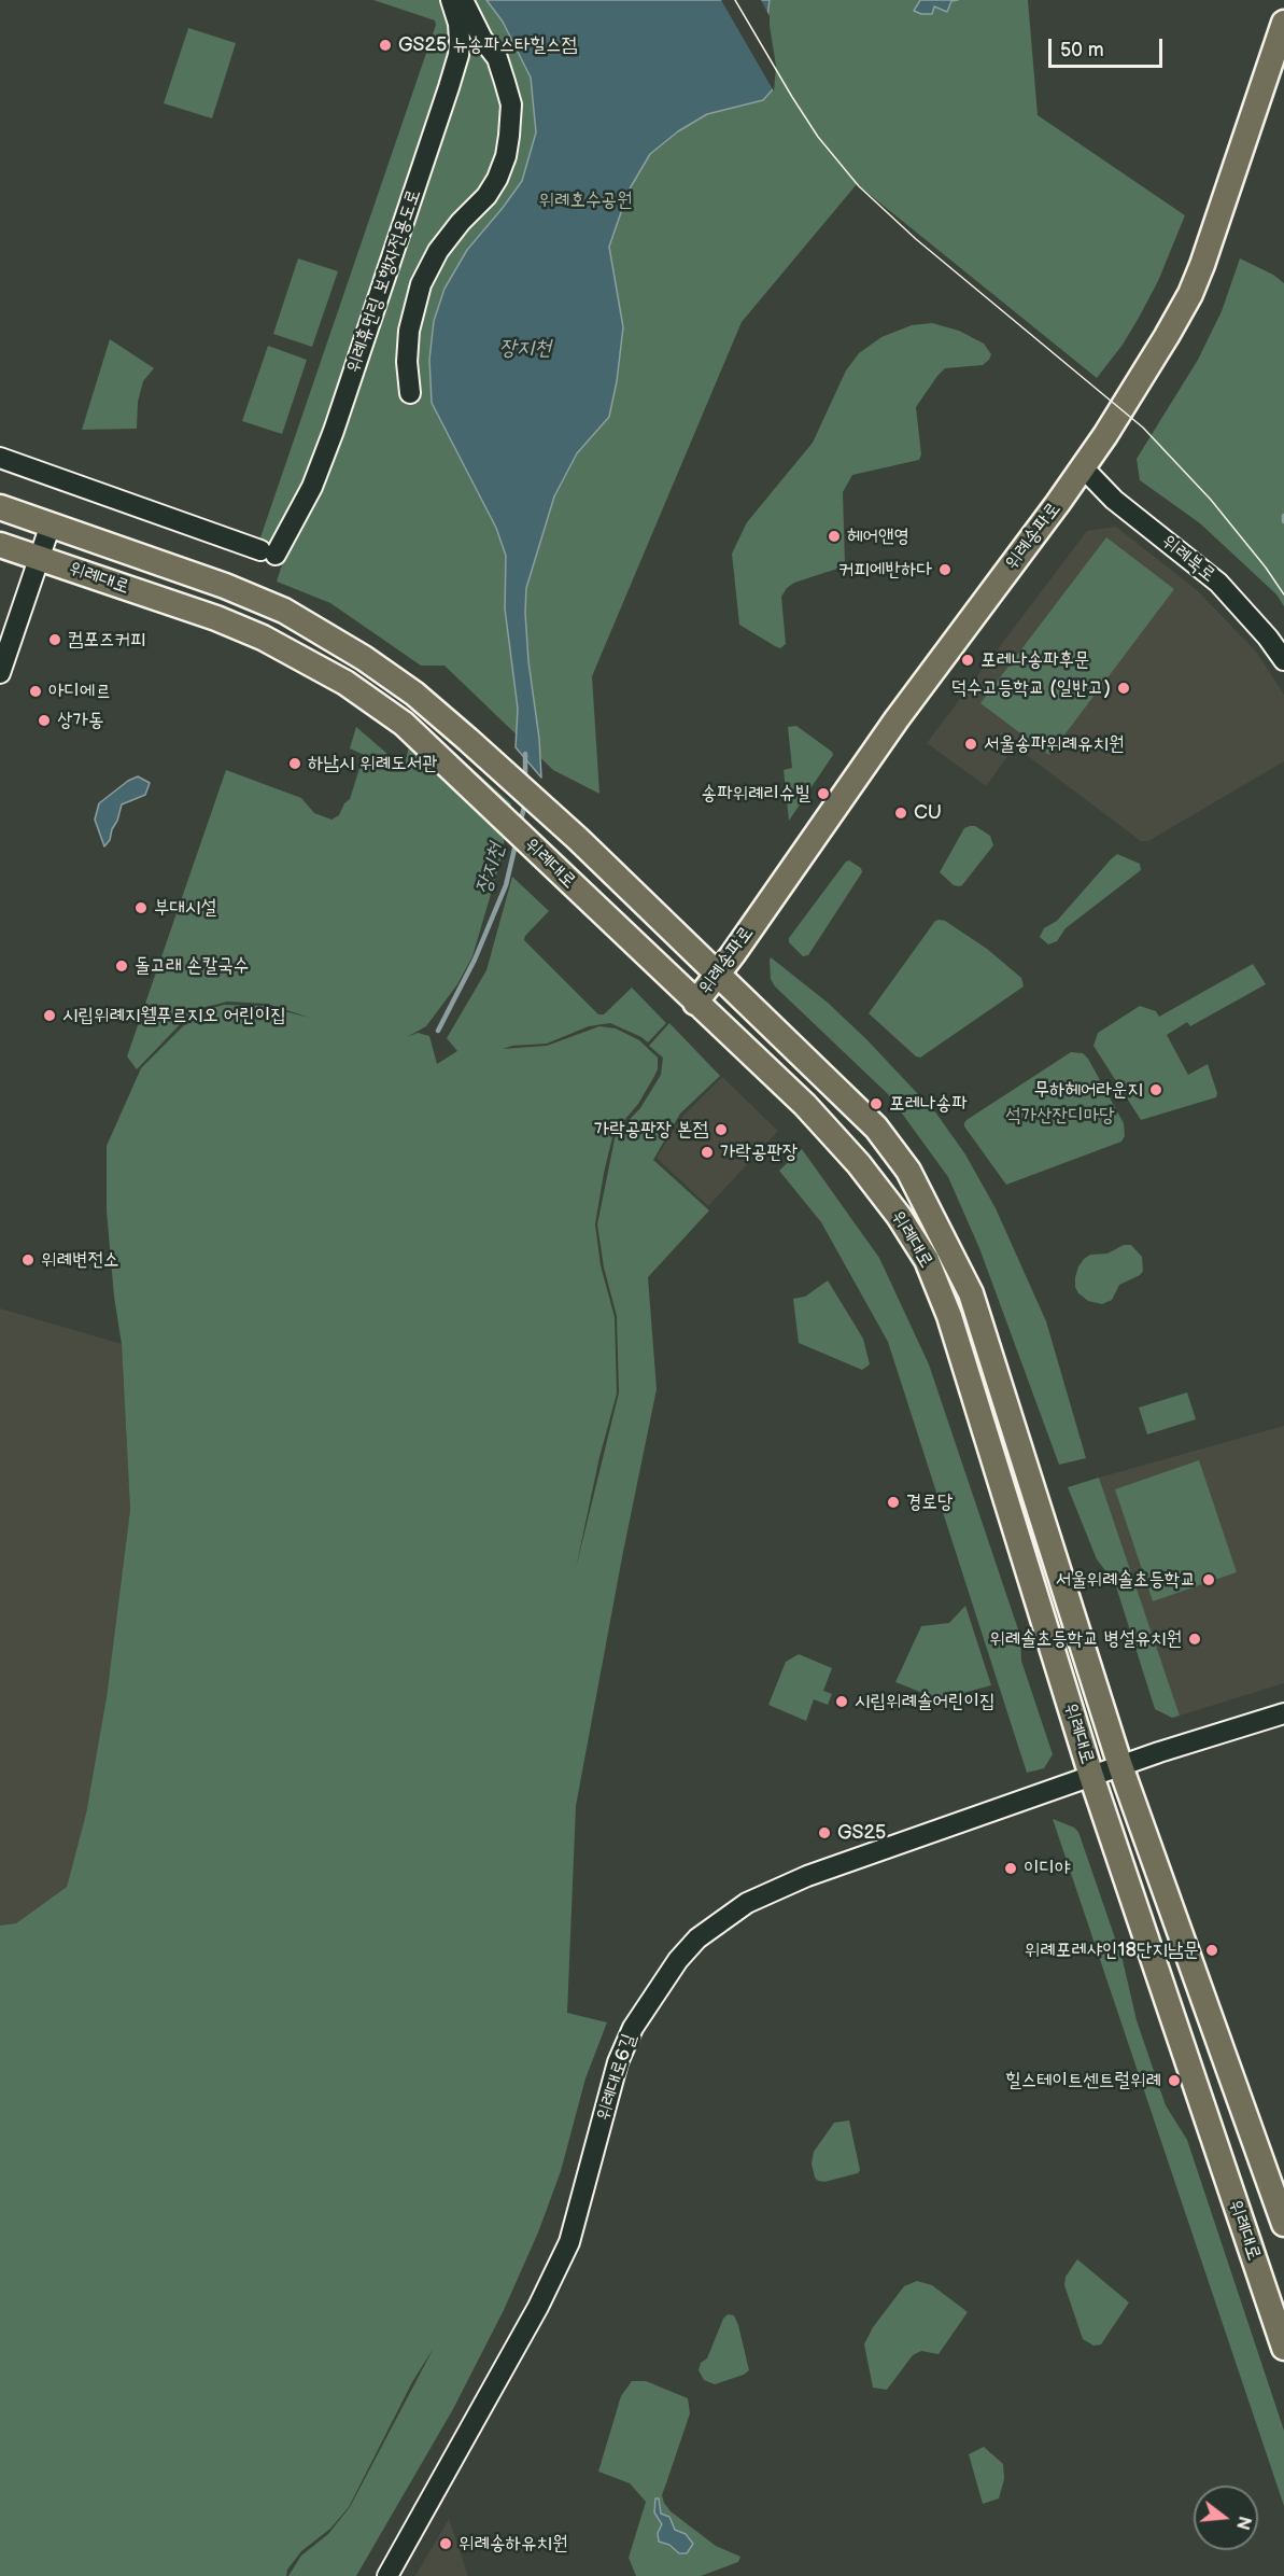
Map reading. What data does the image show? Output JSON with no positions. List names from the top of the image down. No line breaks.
{"streets":{"main road":["위례송파로","위례대로"],"street":["위례휴먼링 보행자전용도로","위례북로","위례대로6길"]},"crossings":[["위례송파로","위례북로"],["위례송파로","위례대로"],["위례대로","위례대로6길"]],"water":["장지천"],"parks":["위례호수공원","석가산잔디마당"],"places":["GS25 뉴송파스타힐스점","헤어앤영","커피에반하다","컴포즈커피","포레나송파후문","덕수고등학교 (일반고)","아디에르","상가동","서울송파위례유치원","하남시 위례도서관","송파위례리슈빌","CU","부대시설","돌고래 손칼국수","시립위례지웰푸르지오 어린이집","무하헤어라운지","포레나송파","가락공판장 본점","가락공판장","위례변전소","경로당","서울위례솔초등학교","위례솔초등학교 병설유치원","시립위례솔어린이집","GS25","이디야","위례포레샤인18단지남문","힐스테이트센트럴위례","위례송하유치원"],"scale_bar":"50 m","north":"right"}
